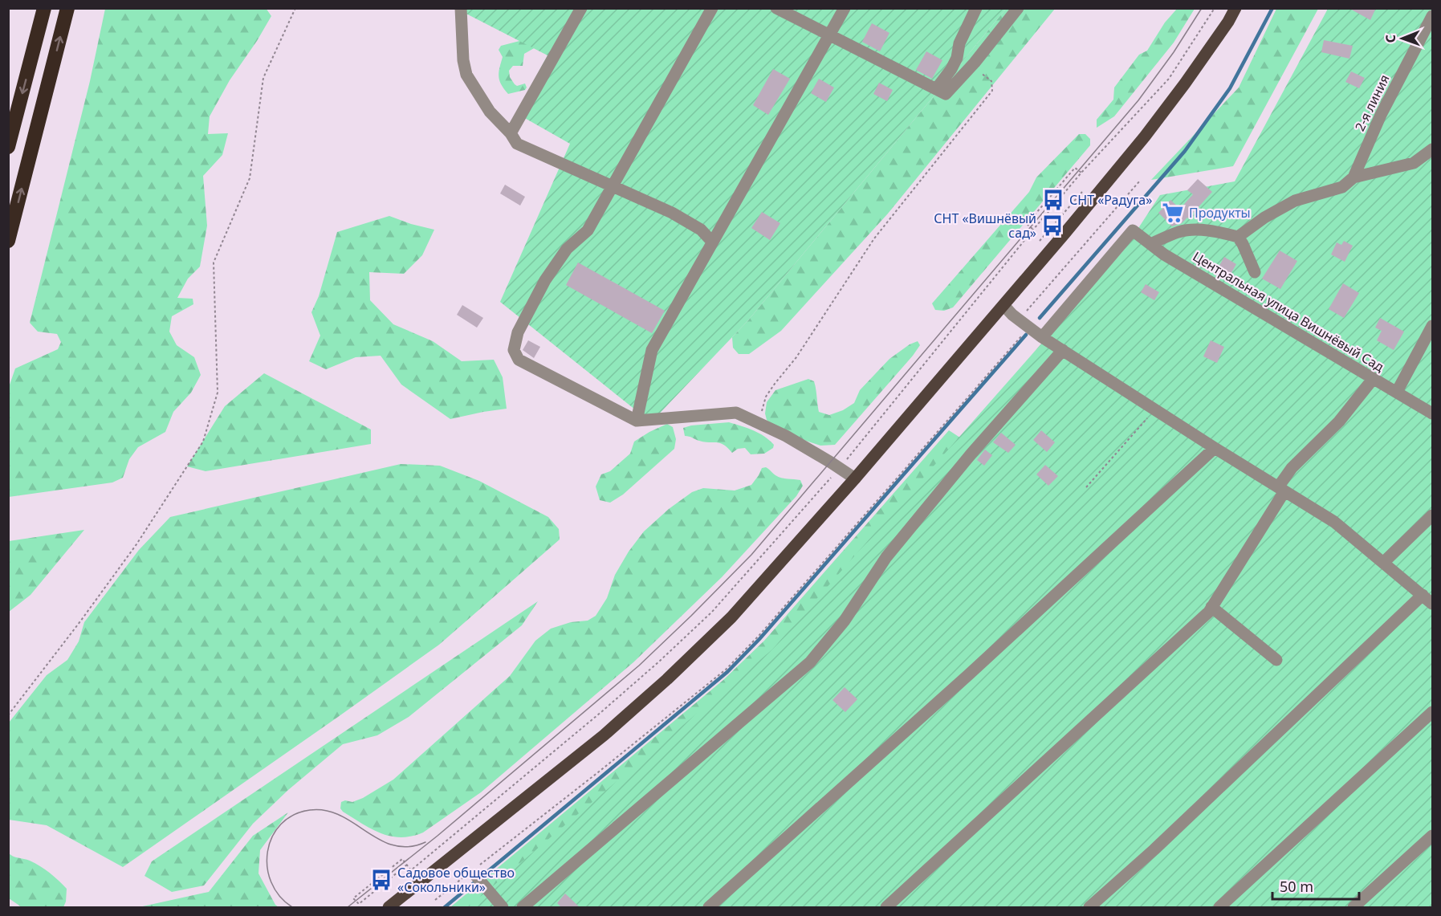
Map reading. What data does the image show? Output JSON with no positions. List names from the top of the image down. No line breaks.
{"streets":{"street":["2-я линия","Центральная улица Вишнёвый Сад"]},"places":{"bus stop":["СНТ «Радуга»","СНТ «Вишнёвый сад»","Садовое общество «Сокольники»"],"supermarket":["Продукты"]},"scale_bar":"50 m","north":"left"}
